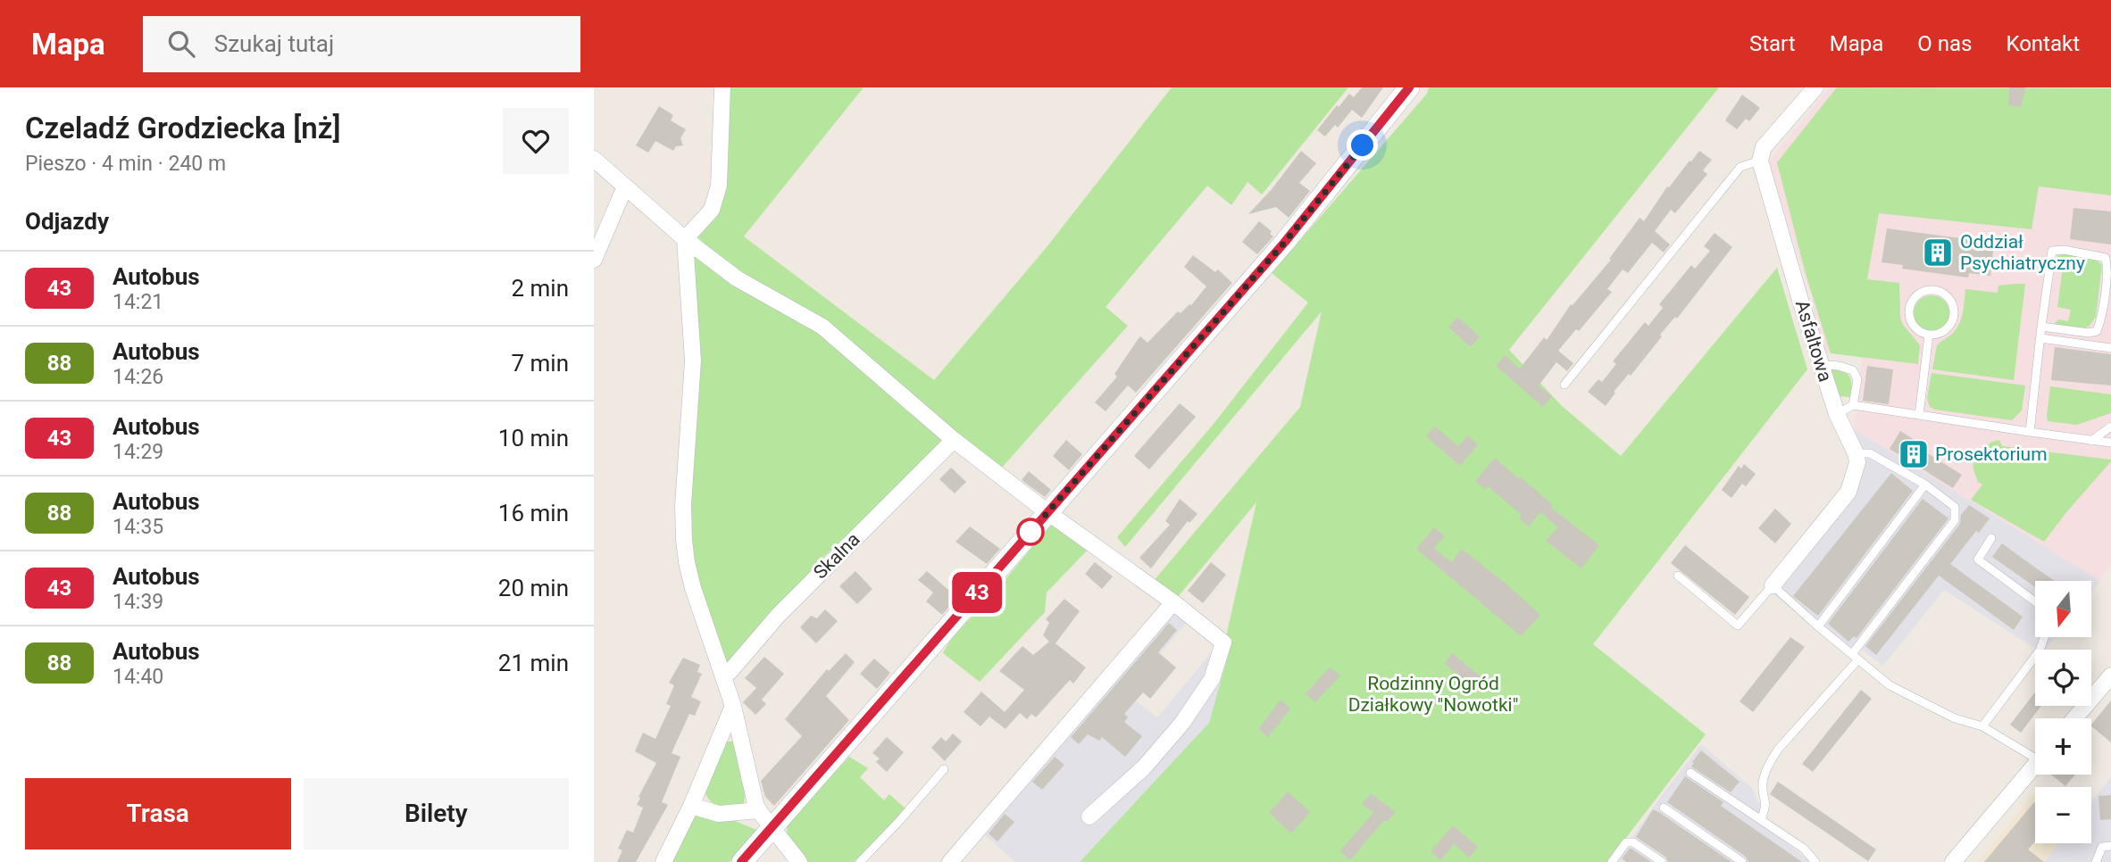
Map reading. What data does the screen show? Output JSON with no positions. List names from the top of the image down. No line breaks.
{"streets":{"street":["Asfaltowa","Skalna"]},"parks":["Rodzinny Ogród Działkowy \"Nowotki\""],"places":{"building":["Oddział Psychiatryczny","Prosektorium"]},"lines":["bus line 43"],"north":"bottom","page":{"header":"Mapa","search":"Szukaj tutaj","nav":["Start","Mapa","O nas","Kontakt"],"heading":[["Czeladź Grodziecka [nż]","Pieszo · 4 min · 240 m"],"Odjazdy"],"on_map":"43","list":[{"mark":"43","name":"Autobus","note":"14:21","value":"2 min"},{"mark":"88","name":"Autobus","note":"14:26","value":"7 min"},{"mark":"43","name":"Autobus","note":"14:29","value":"10 min"},{"mark":"88","name":"Autobus","note":"14:35","value":"16 min"},{"mark":"43","name":"Autobus","note":"14:39","value":"20 min"},{"mark":"88","name":"Autobus","note":"14:40","value":"21 min"}],"map_buttons":["+","−"],"buttons":["Trasa","Bilety"]}}
